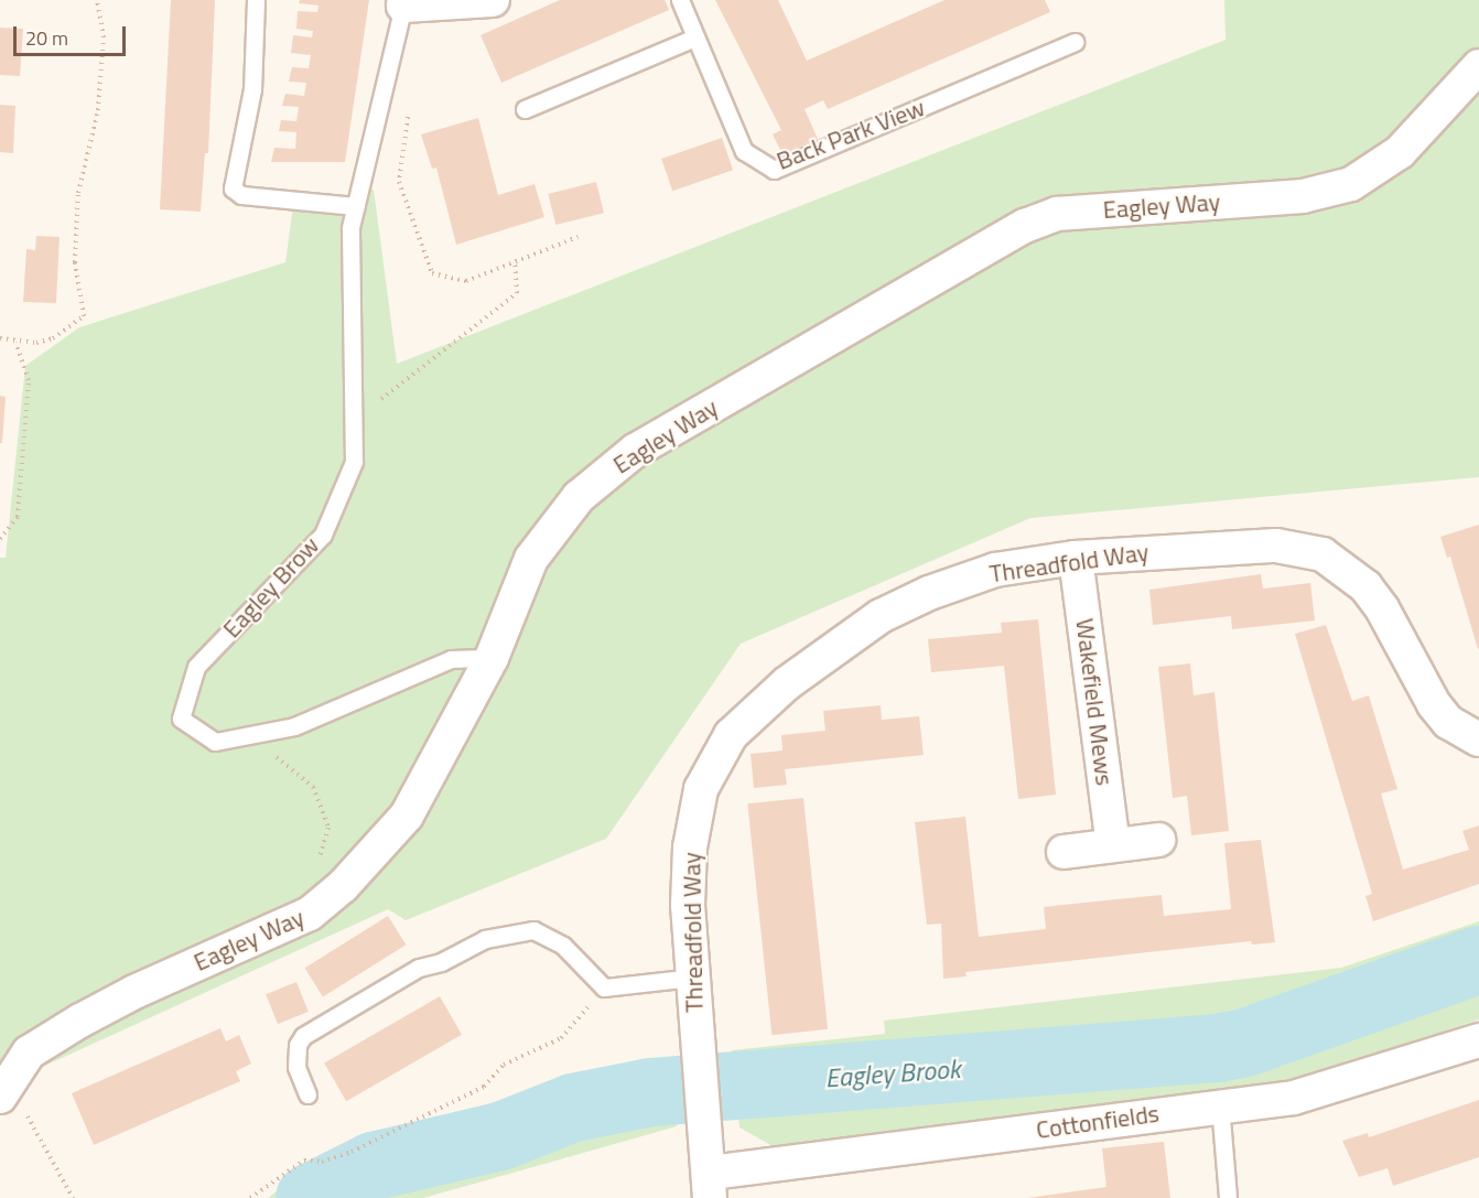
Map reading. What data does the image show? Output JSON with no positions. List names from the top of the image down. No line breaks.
{"streets":{"street":["Eagley Way","Threadfold Way","Wakefield Mews","Cottonfields"],"lane":["Back Park View","Eagley Brow"]},"crossings":[["Eagley Way","Eagley Brow"],["Threadfold Way","Wakefield Mews"],["Threadfold Way","Cottonfields"]],"water":["Eagley Brook"],"scale_bar":"20 m"}
